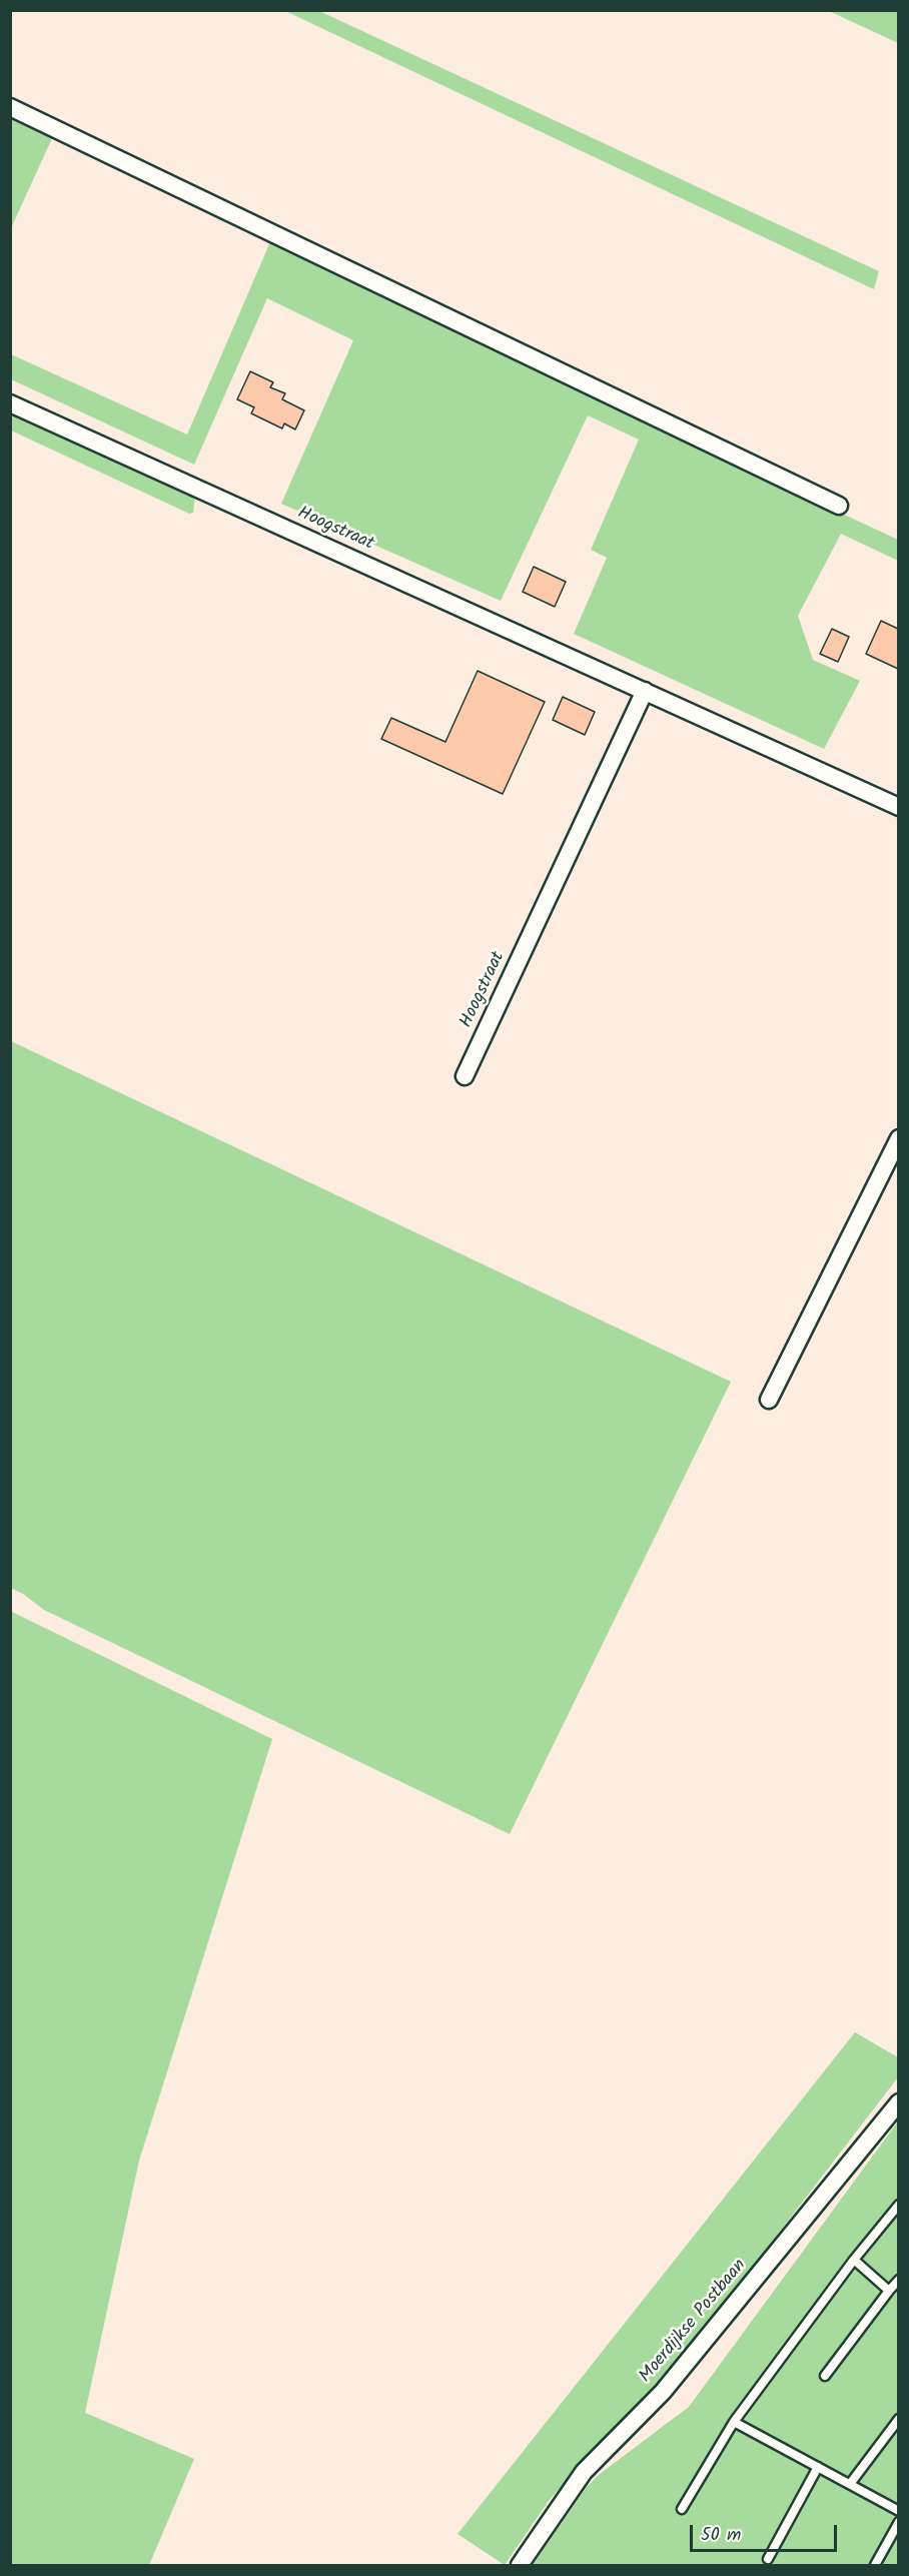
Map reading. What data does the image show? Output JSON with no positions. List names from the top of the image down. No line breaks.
{"streets":{"street":["Hoogstraat","Moerdijkse Postbaan"]},"scale_bar":"50 m"}
